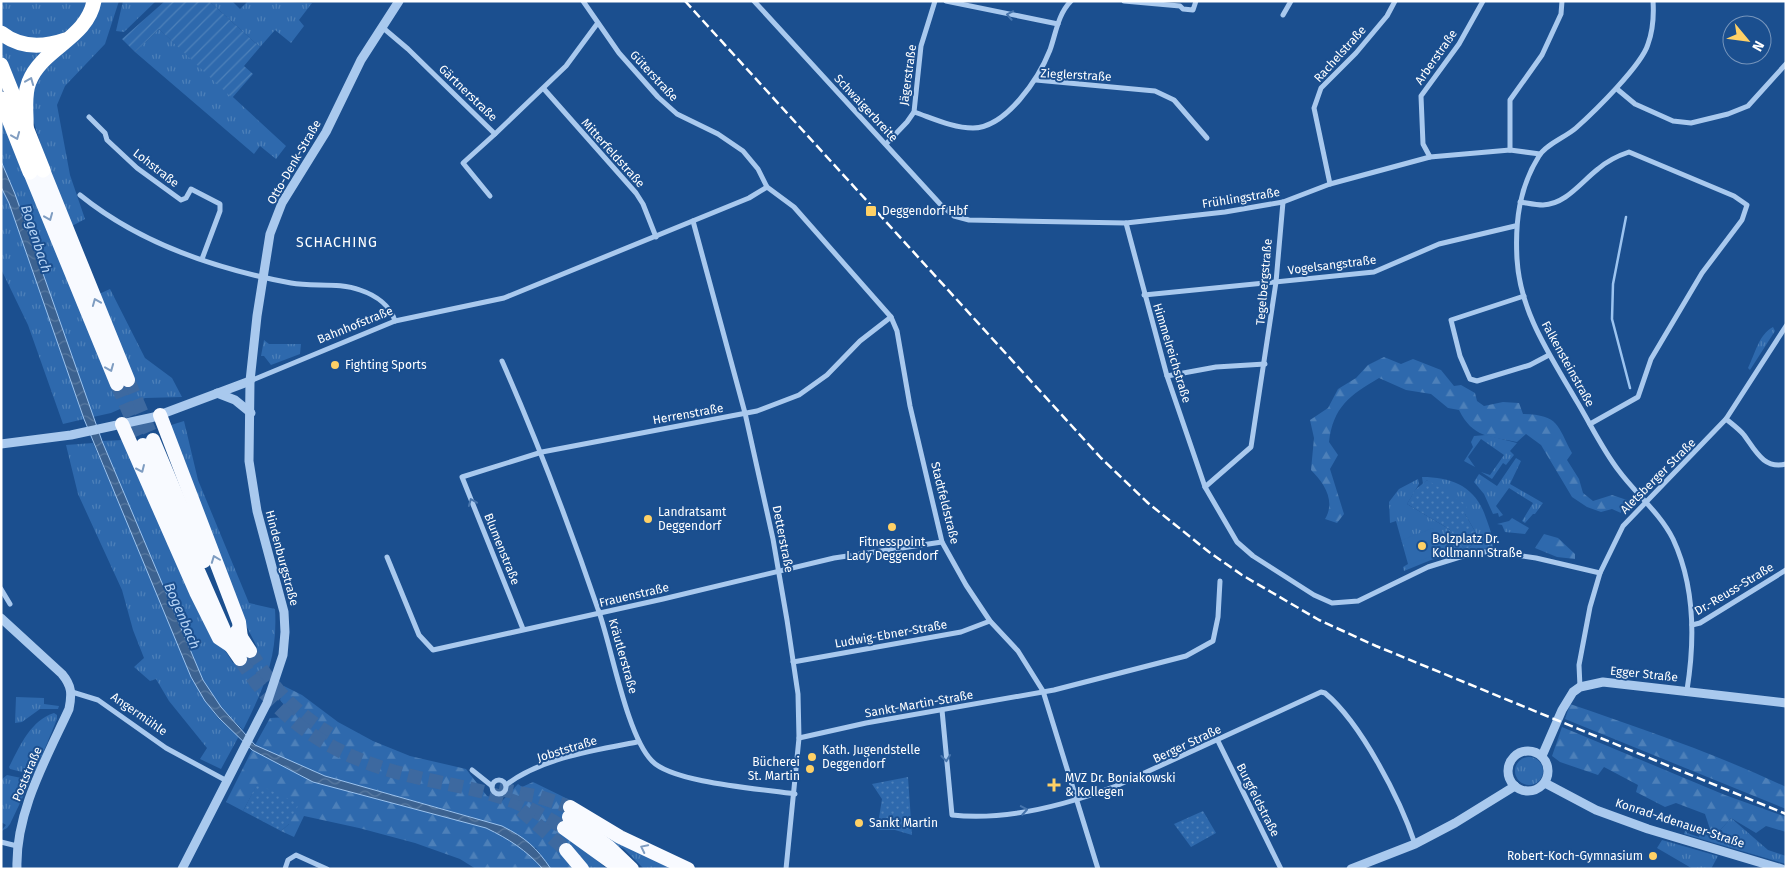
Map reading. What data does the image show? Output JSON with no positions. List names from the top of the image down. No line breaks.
{"streets":{"street":["Rachelstraße","Arberstraße","Jägerstraße","Zieglerstraße","Güterstraße","Gärtnerstraße","Schwaigerbreite","Mitterfeldstraße","Otto-Denk-Straße","Lohstraße","Frühlingstraße","Vogelsangstraße","Tegelbergstraße","Bahnhofstraße","Himmelreichstraße","Falkensteinstraße","Herrenstraße","Aletsberger Straße","Stadtfeldstraße","Detterstraße","Blumenstraße","Hindenburgstraße","Dr.-Reuss-Straße","Frauenstraße","Ludwig-Ebner-Straße","Kräutlerstraße","Egger Straße","Sankt-Martin-Straße","Angermühle","Berger Straße","Jobststraße","Poststraße","Burgfeldstraße","Konrad-Adenauer-Straße"]},"crossings":[["Rachelstraße","Frühlingstraße"],["Arberstraße","Frühlingstraße"],["Jägerstraße","Zieglerstraße"],["Jägerstraße","Schwaigerbreite"],["Güterstraße","Gärtnerstraße"],["Güterstraße","Bahnhofstraße"],["Güterstraße","Stadtfeldstraße"],["Gärtnerstraße","Mitterfeldstraße"],["Gärtnerstraße","Otto-Denk-Straße"],["Schwaigerbreite","Frühlingstraße"],["Mitterfeldstraße","Bahnhofstraße"],["Otto-Denk-Straße","Bahnhofstraße"],["Otto-Denk-Straße","Hindenburgstraße"],["Frühlingstraße","Tegelbergstraße"],["Frühlingstraße","Himmelreichstraße"],["Frühlingstraße","Falkensteinstraße"],["Vogelsangstraße","Tegelbergstraße"],["Vogelsangstraße","Himmelreichstraße"],["Vogelsangstraße","Falkensteinstraße"],["Tegelbergstraße","Himmelreichstraße"],["Bahnhofstraße","Stadtfeldstraße"],["Bahnhofstraße","Detterstraße"],["Bahnhofstraße","Hindenburgstraße"],["Himmelreichstraße","Aletsberger Straße"],["Falkensteinstraße","Aletsberger Straße"],["Falkensteinstraße","Dr.-Reuss-Straße"],["Falkensteinstraße","Egger Straße"],["Herrenstraße","Stadtfeldstraße"],["Herrenstraße","Detterstraße"],["Herrenstraße","Blumenstraße"],["Herrenstraße","Kräutlerstraße"],["Aletsberger Straße","Egger Straße"],["Stadtfeldstraße","Frauenstraße"],["Stadtfeldstraße","Ludwig-Ebner-Straße"],["Stadtfeldstraße","Sankt-Martin-Straße"],["Stadtfeldstraße","Berger Straße"],["Detterstraße","Frauenstraße"],["Detterstraße","Ludwig-Ebner-Straße"],["Detterstraße","Kräutlerstraße"],["Detterstraße","Sankt-Martin-Straße"],["Blumenstraße","Frauenstraße"],["Hindenburgstraße","Angermühle"],["Frauenstraße","Kräutlerstraße"],["Kräutlerstraße","Jobststraße"],["Sankt-Martin-Straße","Berger Straße"],["Angermühle","Poststraße"],["Berger Straße","Burgfeldstraße"]],"one_way":["Blumenstraße"],"districts":["SCHACHING"],"water":["Bogenbach"],"places":{"transit":["Deggendorf Hbf"],"other":["Fighting Sports","Landratsamt Deggendorf","Fitnesspoint Lady Deggendorf","Bolzplatz Dr. Kollmann Straße","Kath. Jugendstelle Deggendorf","Bücherei St. Martin","Sankt Martin","Robert-Koch-Gymnasium"],"health":["MVZ Dr. Boniakowski & Kollegen"]},"north":"bottom right"}
